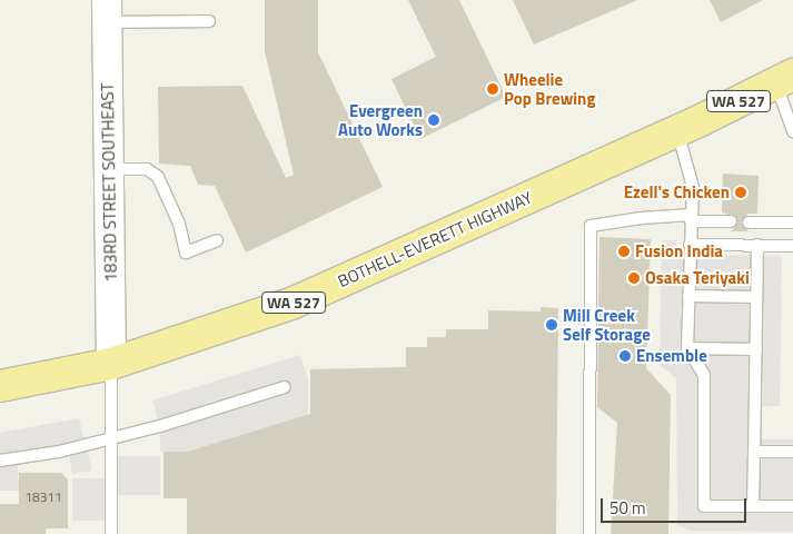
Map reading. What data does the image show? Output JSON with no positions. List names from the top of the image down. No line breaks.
{"streets":{"main road":["WA 527","BOTHELL-EVERETT HIGHWAY"],"street":["183RD STREET SOUTHEAST"]},"crossings":[["183RD STREET SOUTHEAST","BOTHELL-EVERETT HIGHWAY"]],"places":["Wheelie Pop Brewing","Evergreen Auto Works","Ezell's Chicken","Fusion India","Osaka Teriyaki","Mill Creek Self Storage","Ensemble"],"house_numbers":["18311"],"scale_bar":"50 m"}
